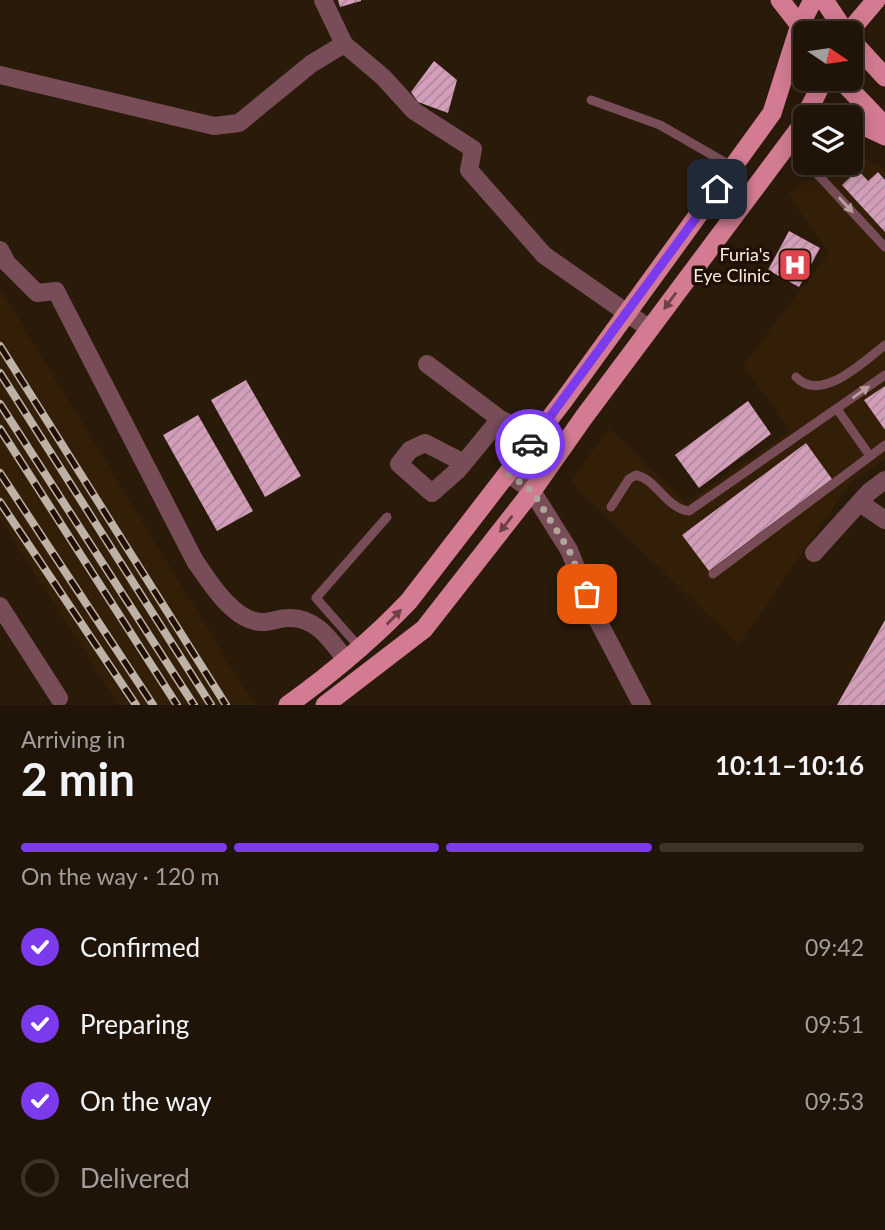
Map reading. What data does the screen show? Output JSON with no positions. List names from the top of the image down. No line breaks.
{"places":{"hospital":["Furia's Eye Clinic"]},"north":"right","page":{"heading":["2 min","Arriving in","10:11–10:16"],"bar":"On the way · 120 m","list":[["Confirmed","09:42"],["Preparing","09:51"],["On the way","09:53"],"Delivered"]}}
